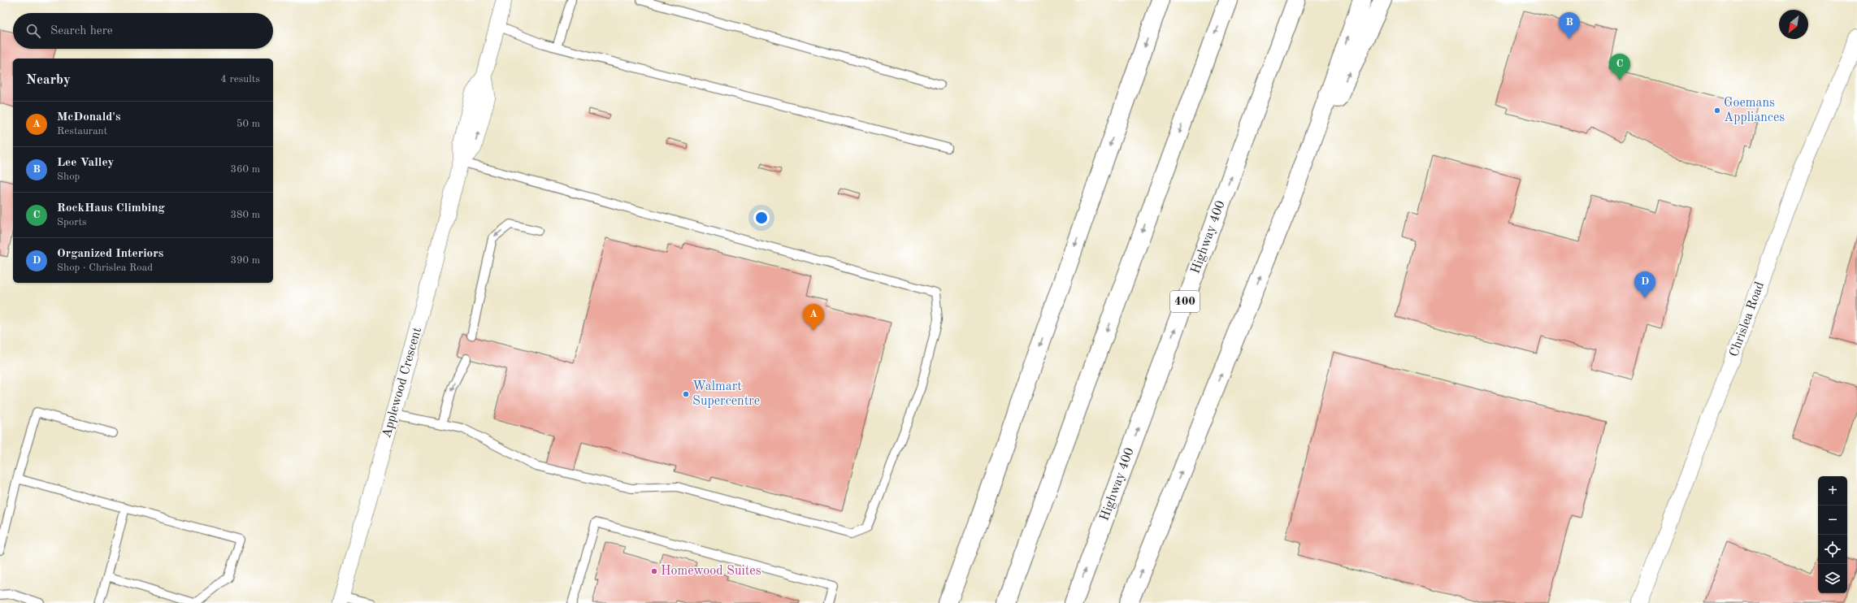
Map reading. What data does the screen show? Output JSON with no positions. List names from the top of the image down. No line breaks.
{"streets":{"highway":["Highway 400","400"],"street":["Chrislea Road","Applewood Crescent"]},"places":["Goemans Appliances","Walmart Supercentre","Homewood Suites"],"north":"bottom left","page":{"pins":["B","C","D","A"],"search":"Search here","heading":["Nearby","4 results"],"list":[{"mark":"A","name":"McDonald's","note":"Restaurant","value":"50 m"},{"mark":"B","name":"Lee Valley","note":"Shop","value":"360 m"},{"mark":"C","name":"RockHaus Climbing","note":"Sports","value":"380 m"},{"mark":"D","name":"Organized Interiors","note":"Shop · Chrislea Road","value":"390 m"}],"map_buttons":["+","−"]}}
